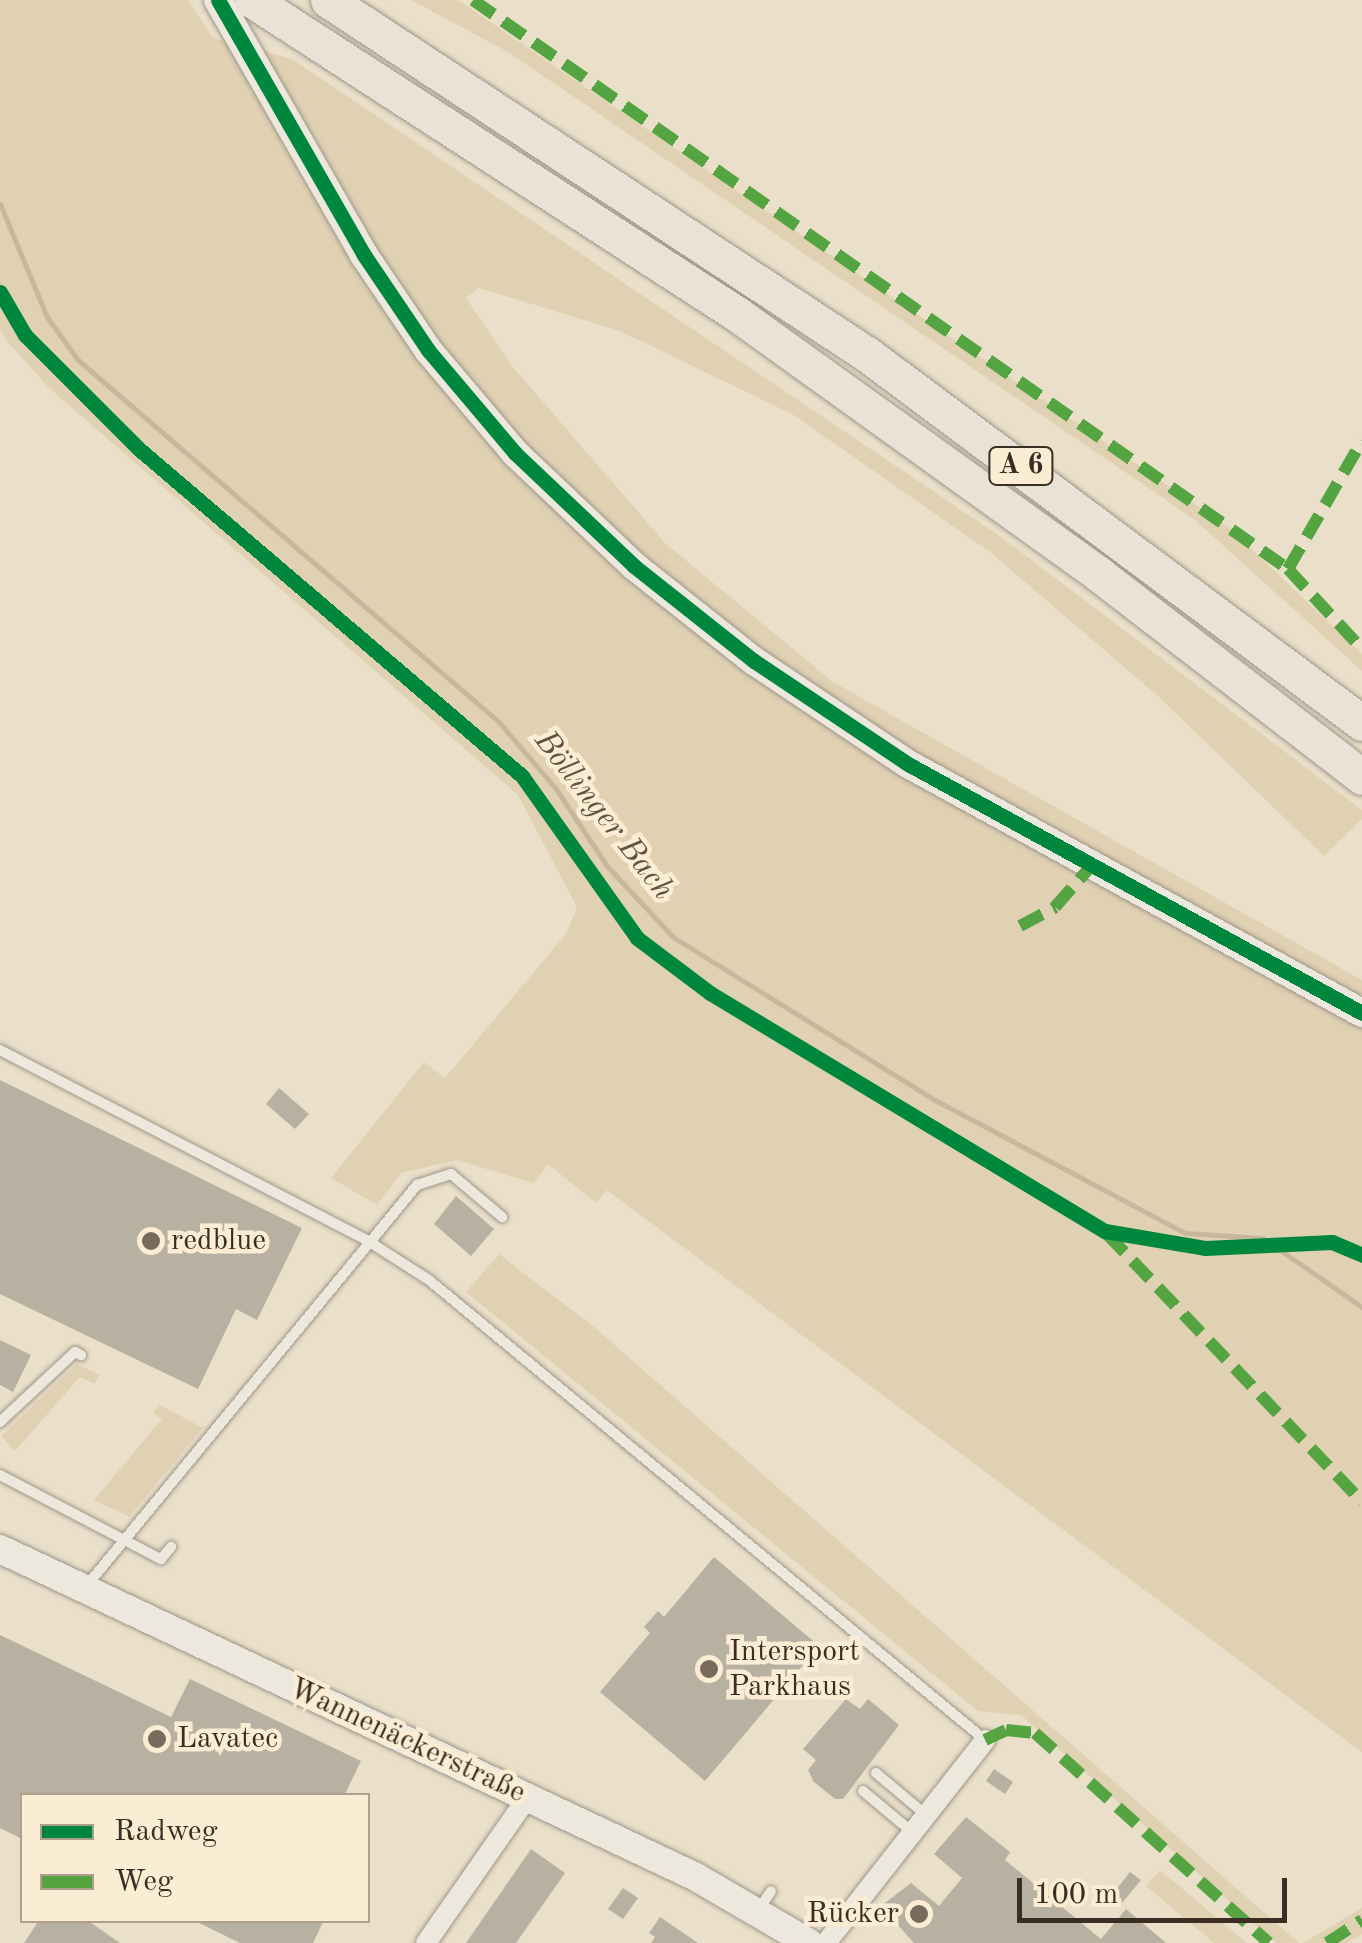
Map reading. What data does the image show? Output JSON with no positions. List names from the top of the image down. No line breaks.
{"streets":{"highway":["A 6"],"street":["Wannenäckerstraße"]},"water":["Böllinger Bach"],"places":["redblue","Intersport Parkhaus","Lavatec","Rücker"],"legend":["Radweg","Weg"],"scale_bar":"100 m"}
